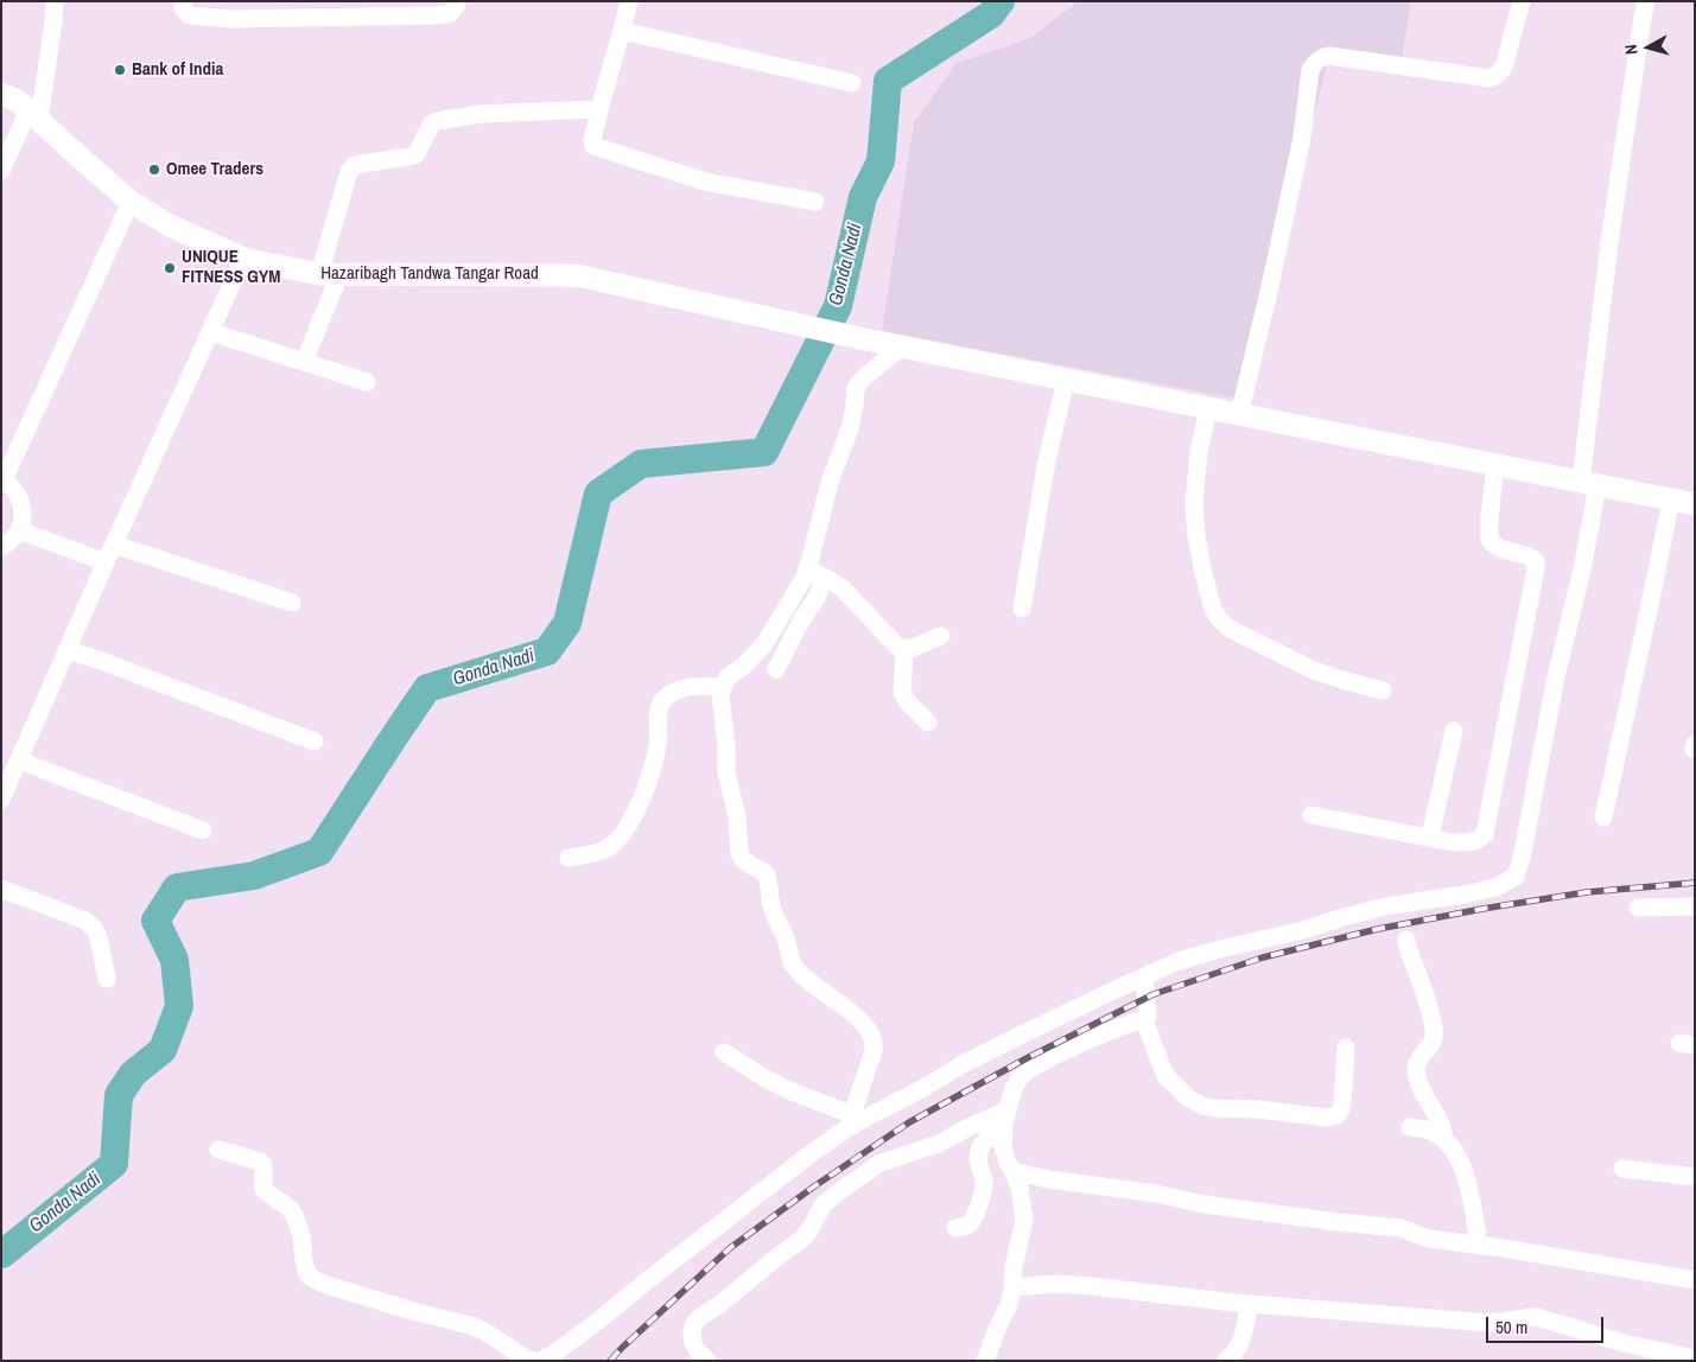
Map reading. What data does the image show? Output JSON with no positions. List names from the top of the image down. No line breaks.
{"streets":{"main road":["Hazaribagh Tandwa Tangar Road"]},"water":["Gonda Nadi"],"places":["Bank of India","Omee Traders","UNIQUE FITNESS GYM"],"scale_bar":"50 m","north":"left"}
